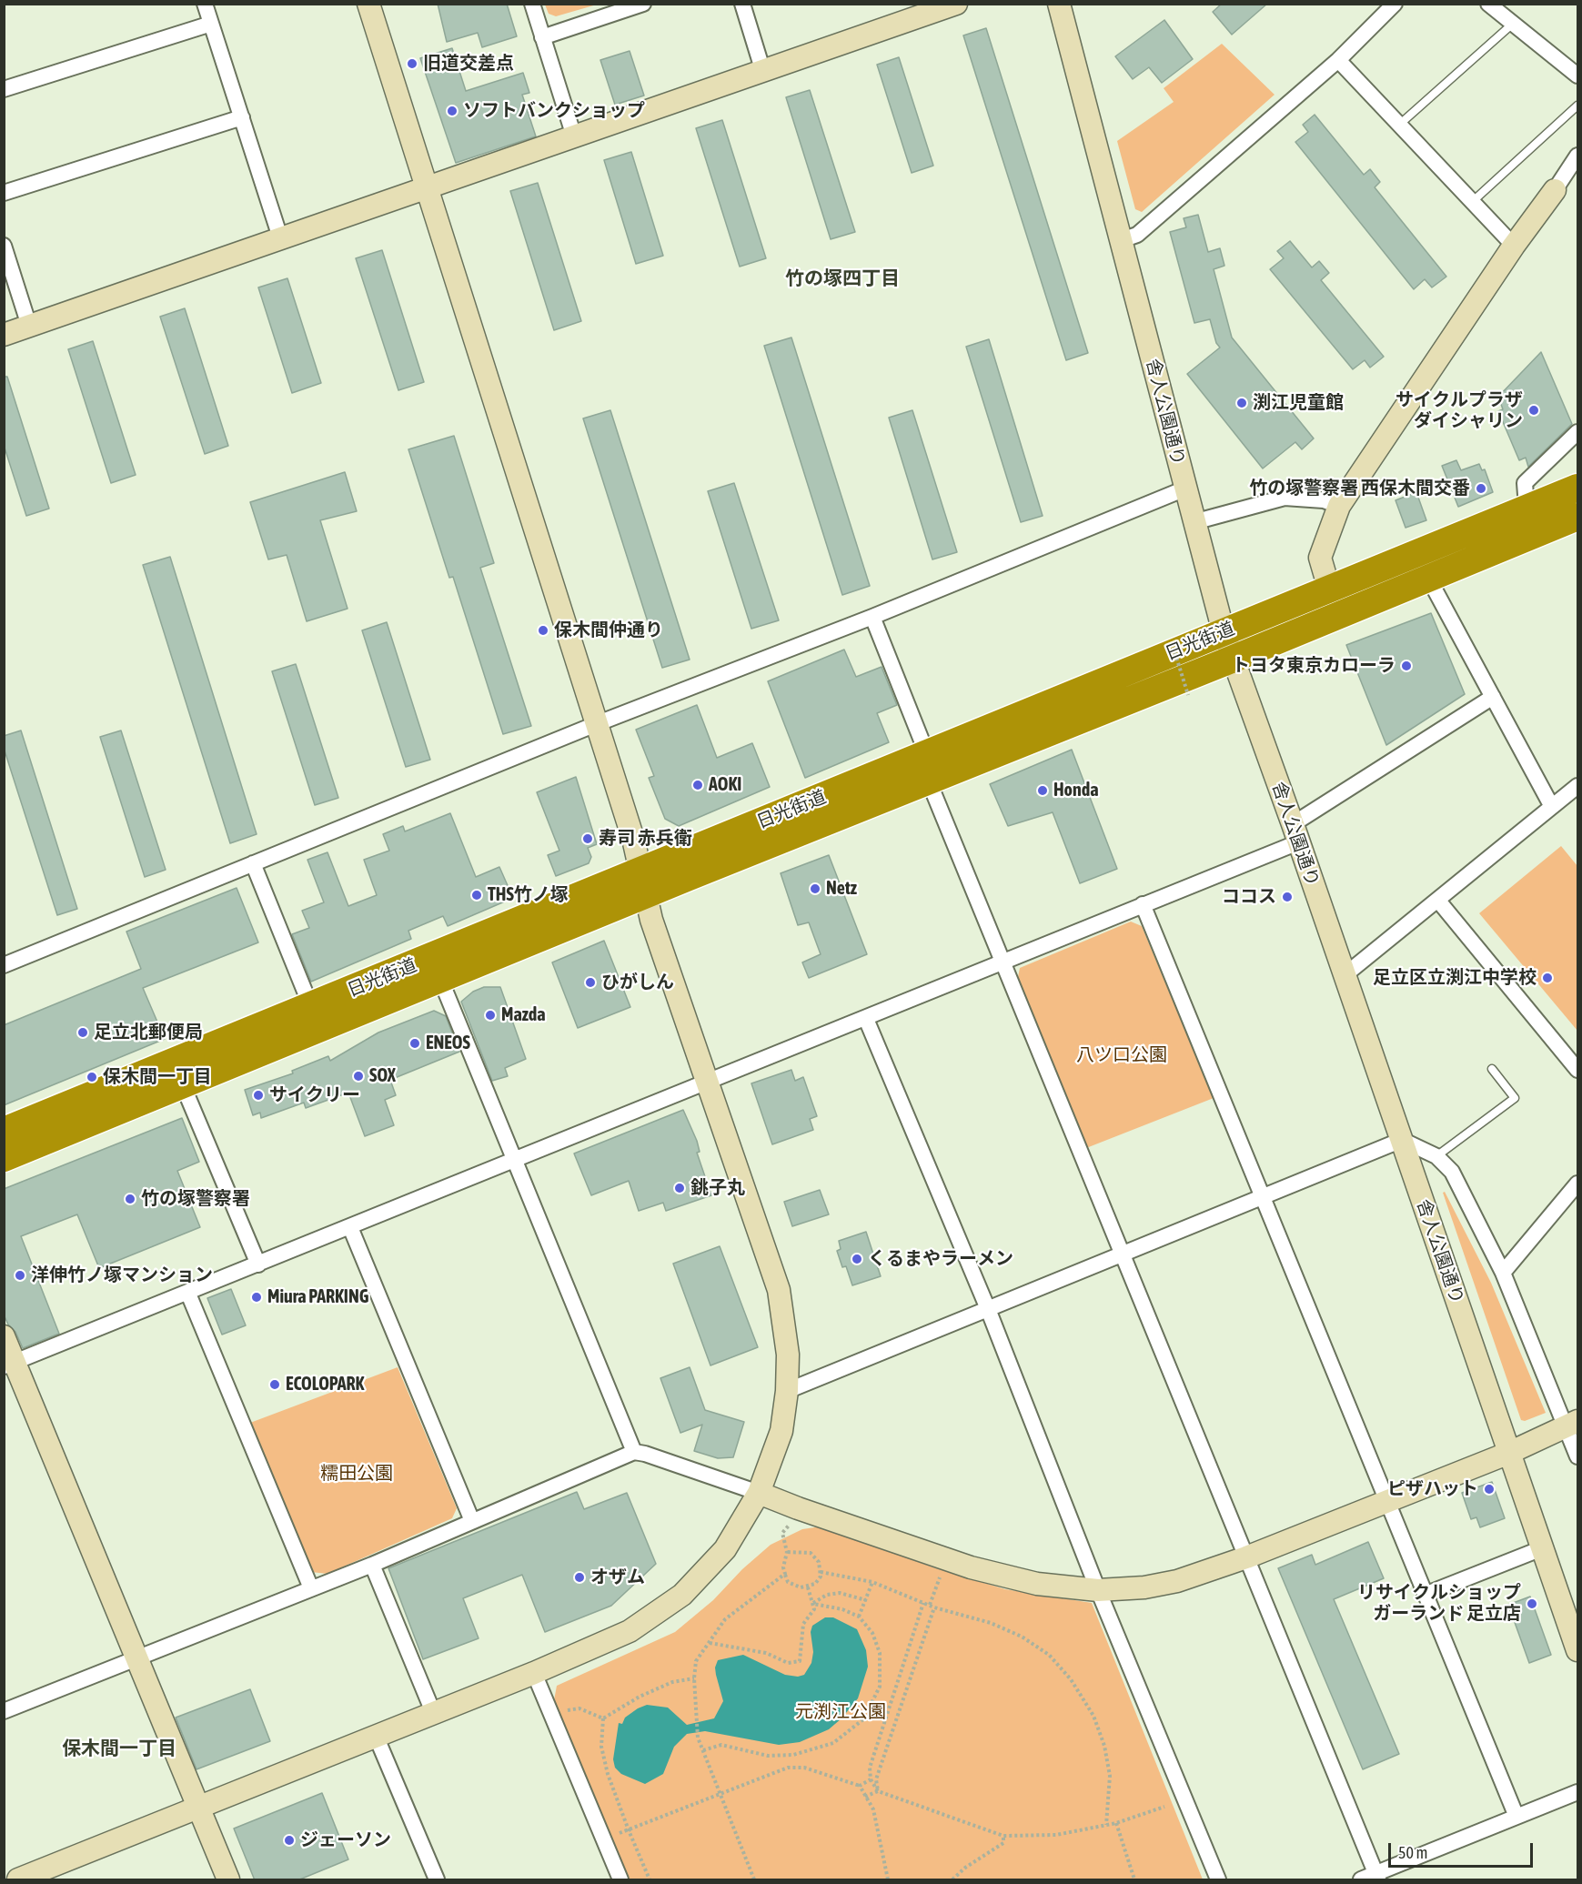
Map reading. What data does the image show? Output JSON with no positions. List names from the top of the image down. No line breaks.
{"streets":{"highway":["日光街道"],"street":["舎人公園通り"]},"crossings":[["舎人公園通り","日光街道"]],"districts":["竹の塚四丁目","保木間一丁目"],"parks":["八ツ口公園","糯田公園","元渕江公園"],"places":["旧道交差点","ソフトバンクショップ","渕江児童館","サイクルプラザ ダイシャリン","竹の塚警察署 西保木間交番","保木間仲通り","トヨタ東京カローラ","AOKI","Honda","寿司 赤兵衛","Netz","THS竹ノ塚","ココス","足立区立渕江中学校","ひがしん","Mazda","足立北郵便局","ENEOS","SOX","保木間一丁目","サイクリー","銚子丸","竹の塚警察署","くるまやラーメン","洋伸竹ノ塚マンション","Miura PARKING","ECOLOPARK","ピザハット","オザム","リサイクルショップ ガーランド 足立店","ジェーソン"],"scale_bar":"50 m"}
